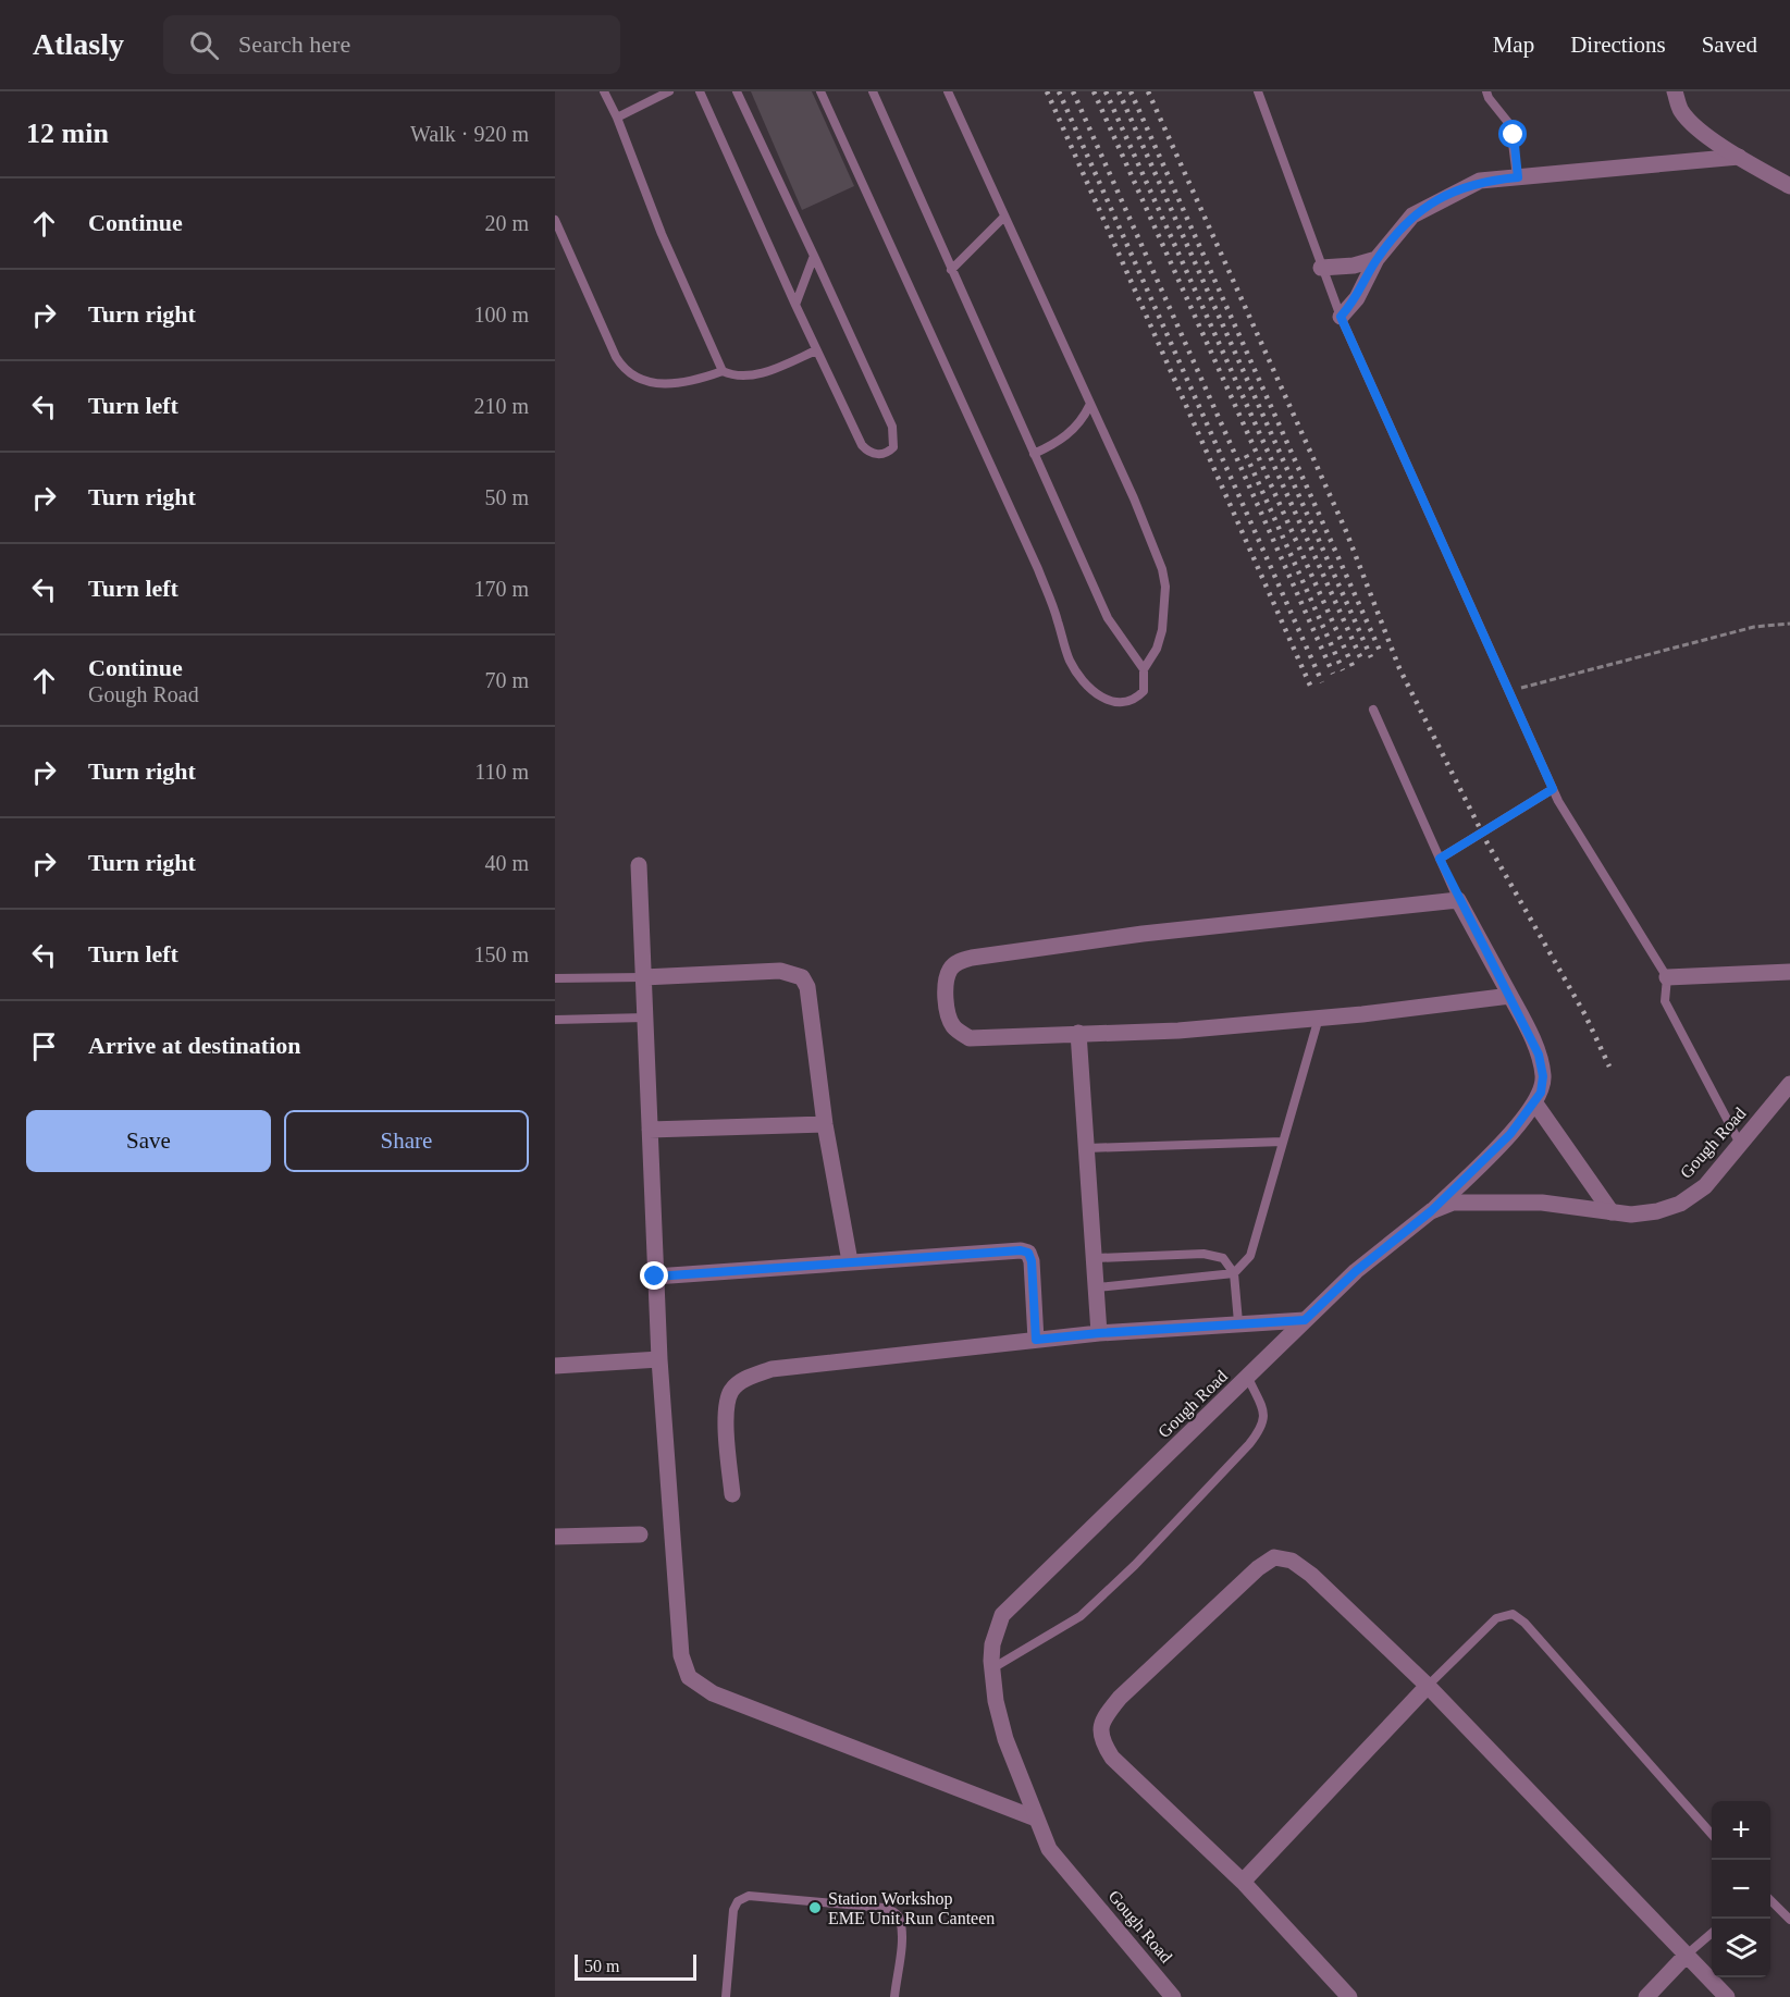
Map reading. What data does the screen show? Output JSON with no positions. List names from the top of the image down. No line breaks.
{"streets":{"street":["Gough Road"]},"places":["Station Workshop EME Unit Run Canteen"],"scale_bar":"50 m","page":{"header":"Atlasly","search":"Search here","nav":["Map","Directions","Saved"],"heading":["12 min","Walk · 920 m"],"list":[["Continue","20 m"],["Turn right","100 m"],["Turn left","210 m"],["Turn right","50 m"],["Turn left","170 m"],["Continue","Gough Road","70 m"],["Turn right","110 m"],["Turn right","40 m"],["Turn left","150 m"],"Arrive at destination"],"buttons":["Save","Share"],"map_buttons":["+","−"],"scale":"50 m"}}
